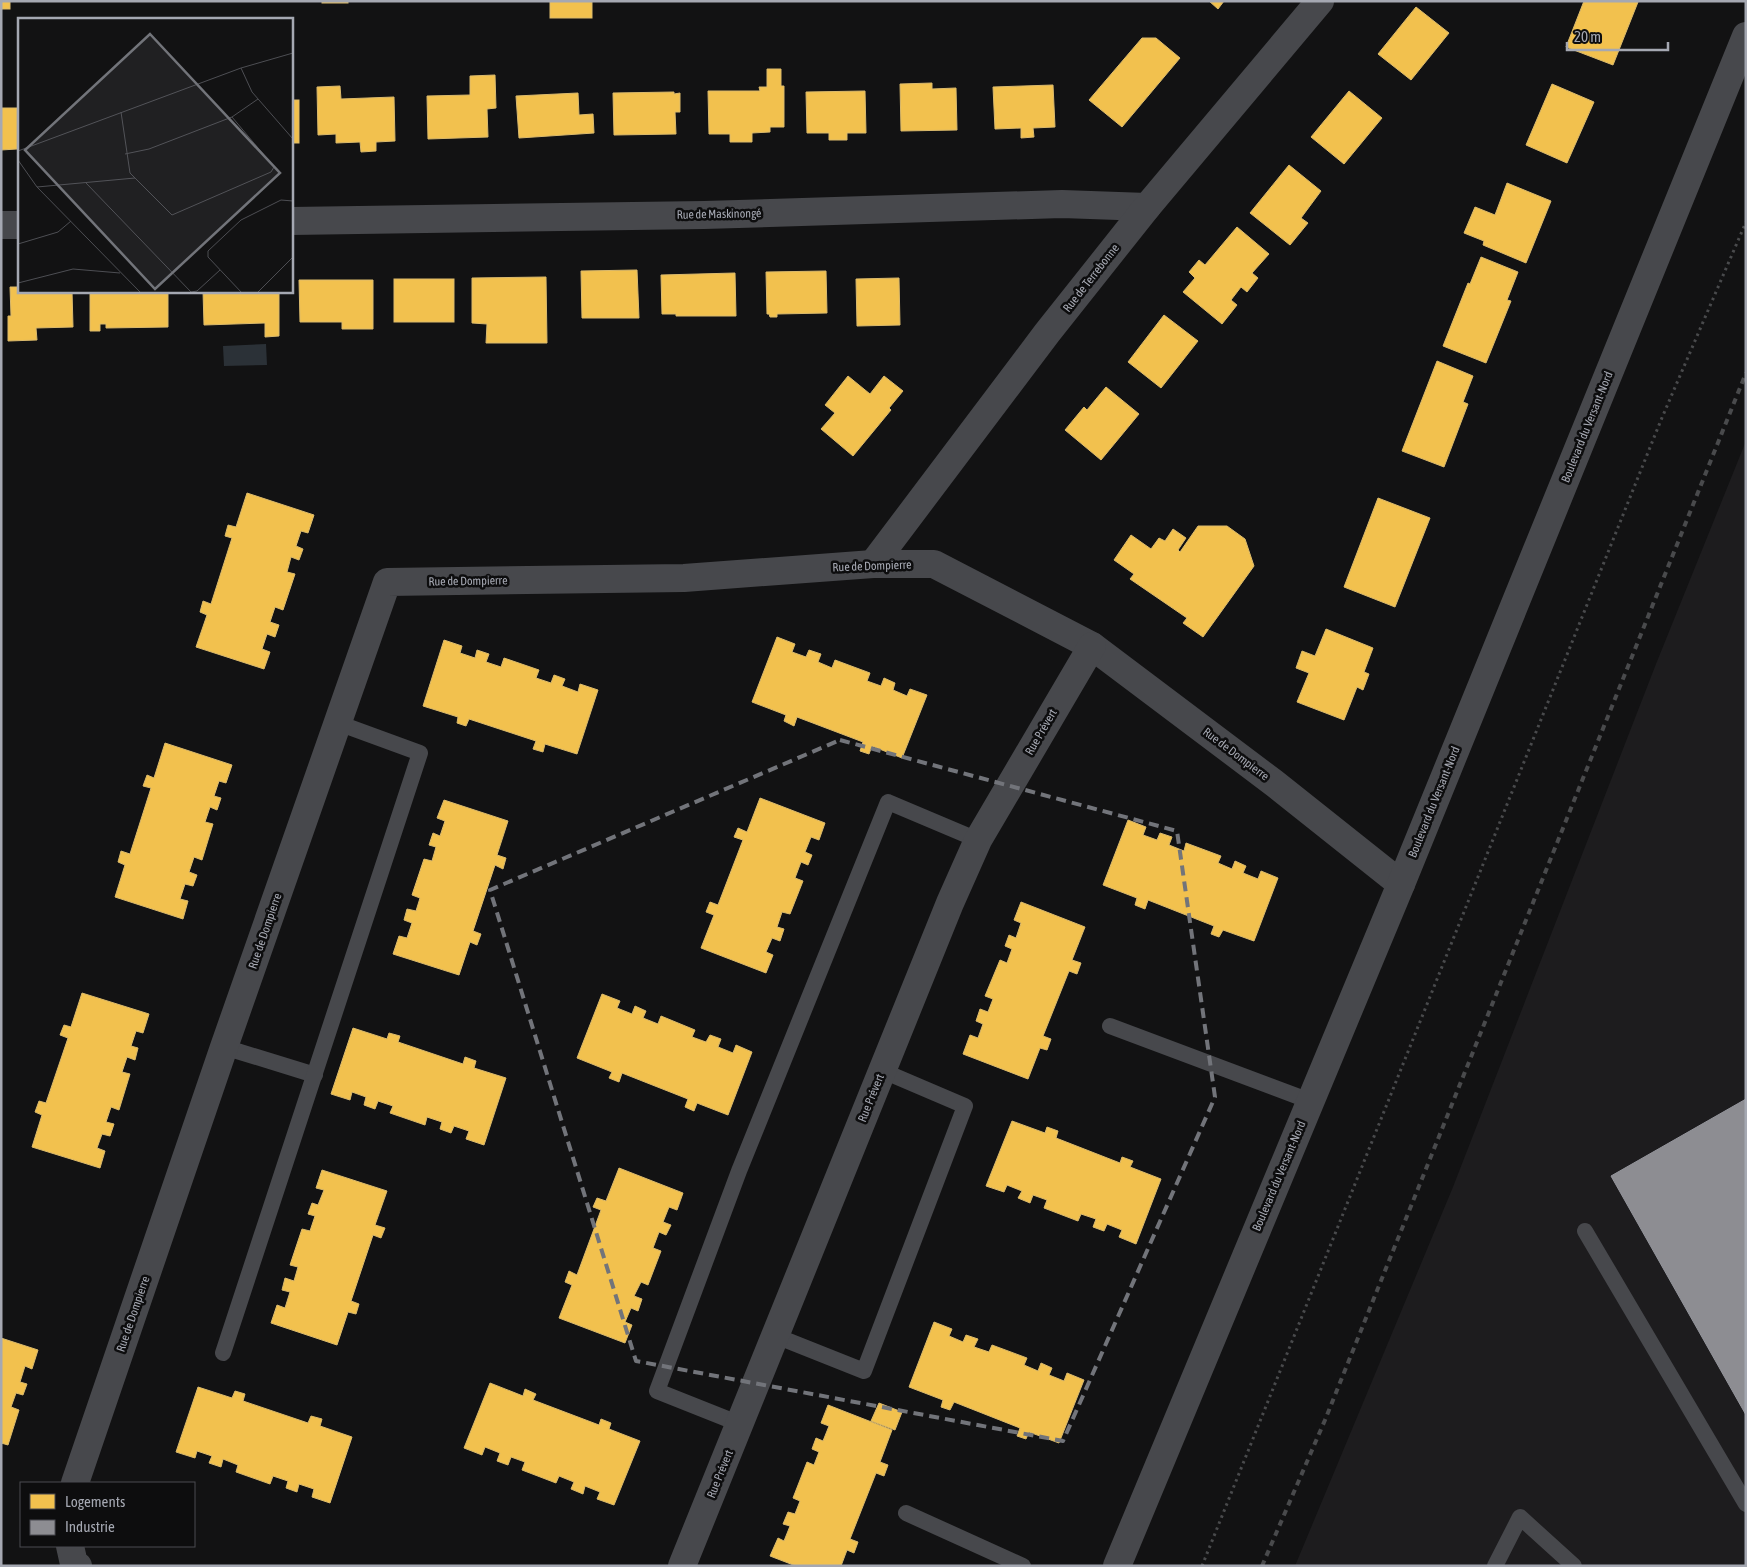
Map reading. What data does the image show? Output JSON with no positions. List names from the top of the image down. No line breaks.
{"streets":{"street":["Rue de Maskinongé","Rue de Terrebonne","Boulevard du Versant-Nord","Rue de Dompierre","Rue Prévert"]},"crossings":[["Rue de Maskinongé","Rue de Terrebonne"],["Rue de Terrebonne","Rue de Dompierre"],["Boulevard du Versant-Nord","Rue de Dompierre"],["Rue de Dompierre","Rue Prévert"]],"legend":["Logements","Industrie"],"scale_bar":"20 m"}
